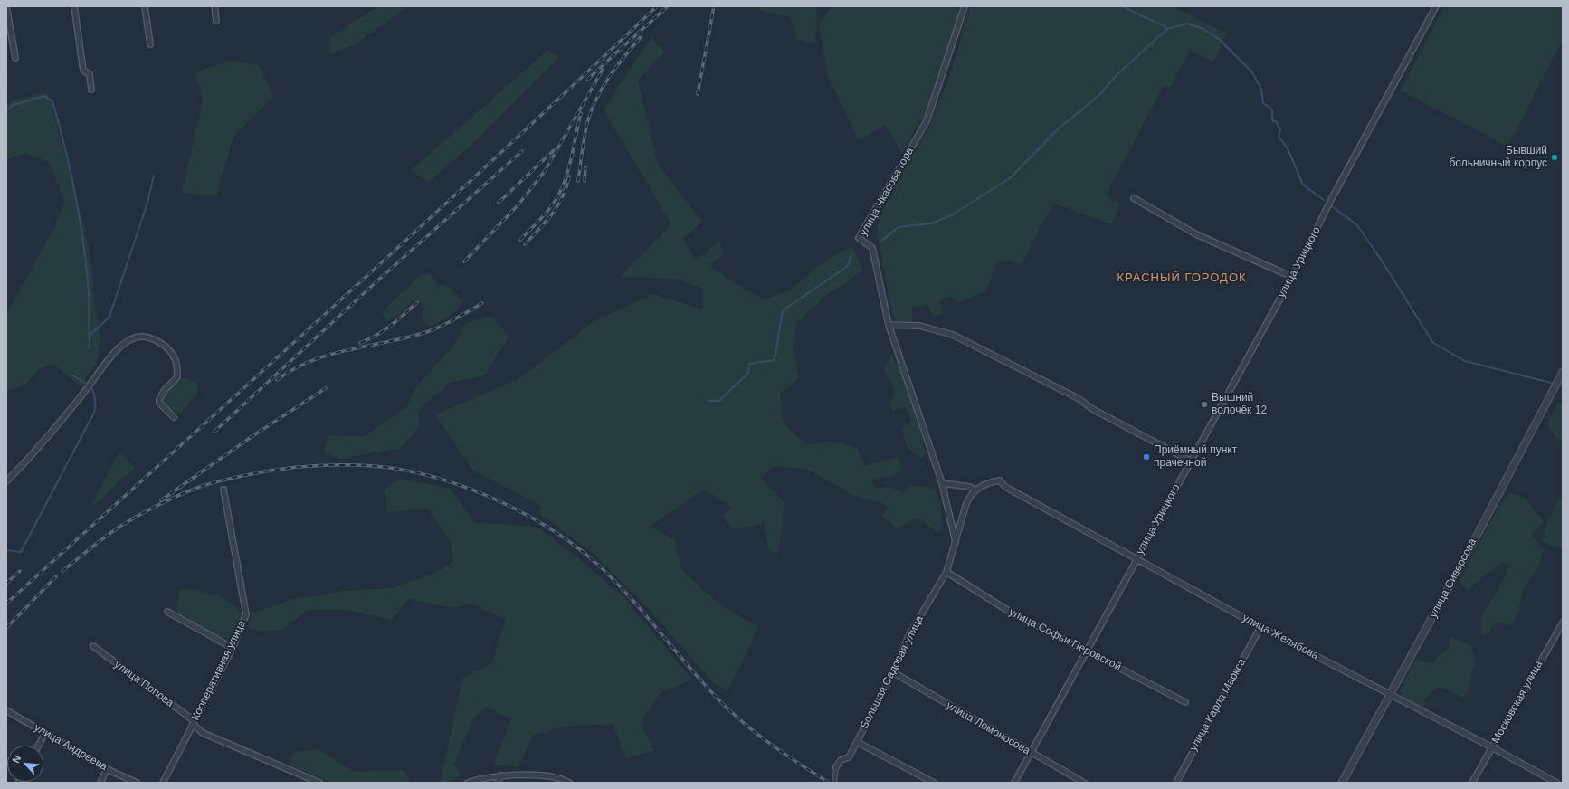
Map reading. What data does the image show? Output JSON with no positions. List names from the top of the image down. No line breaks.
{"streets":{"street":["улица Чкасова гора","улица Урицкого","улица Сиверсова","улица Желябова","улица Софьи Перовской","Кооперативная улица","Большая Садовая улица","улица Попова","Московская улица","улица Карла Маркса","улица Ломоносова","улица Андреева"]},"crossings":[["улица Чкасова гора","Большая Садовая улица"],["улица Урицкого","улица Желябова"],["улица Урицкого","улица Софьи Перовской"],["улица Урицкого","улица Ломоносова"],["улица Сиверсова","улица Желябова"],["улица Желябова","Большая Садовая улица"],["улица Желябова","Московская улица"],["улица Желябова","улица Карла Маркса"],["улица Софьи Перовской","Большая Садовая улица"],["Кооперативная улица","улица Попова"],["Большая Садовая улица","улица Ломоносова"]],"districts":["КРАСНЫЙ ГОРОДОК"],"places":["Бывший больничный корпус","Вышний волочёк 12","Приёмный пункт прачечной"],"north":"top left"}
